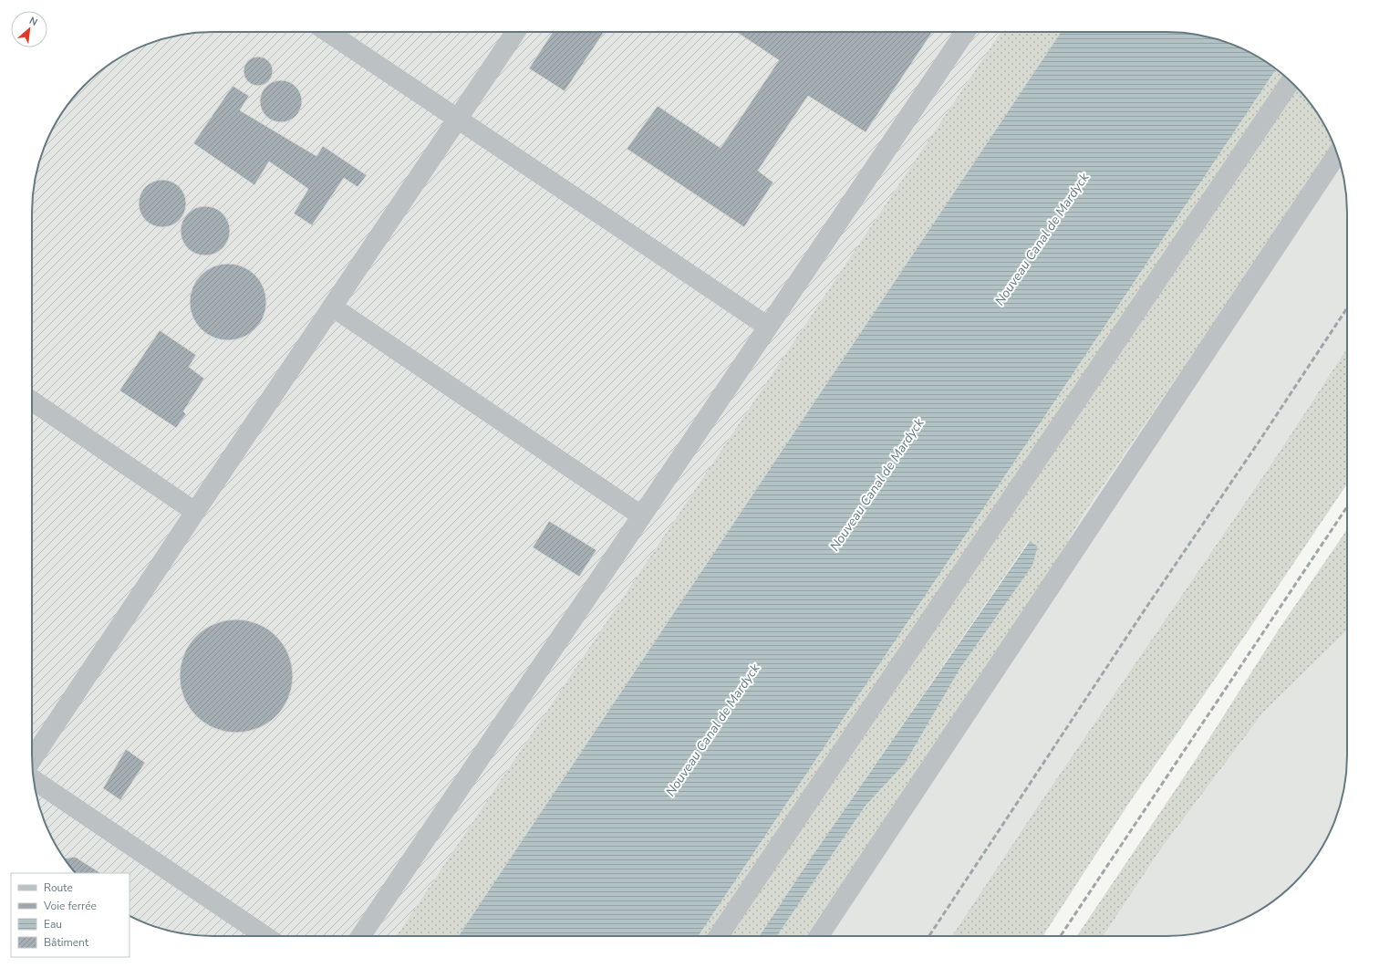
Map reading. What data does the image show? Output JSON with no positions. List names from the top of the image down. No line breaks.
{"water":["Nouveau Canal de Mardyck"],"legend":["Route","Voie ferrée","Eau","Bâtiment"],"north":"top right"}
